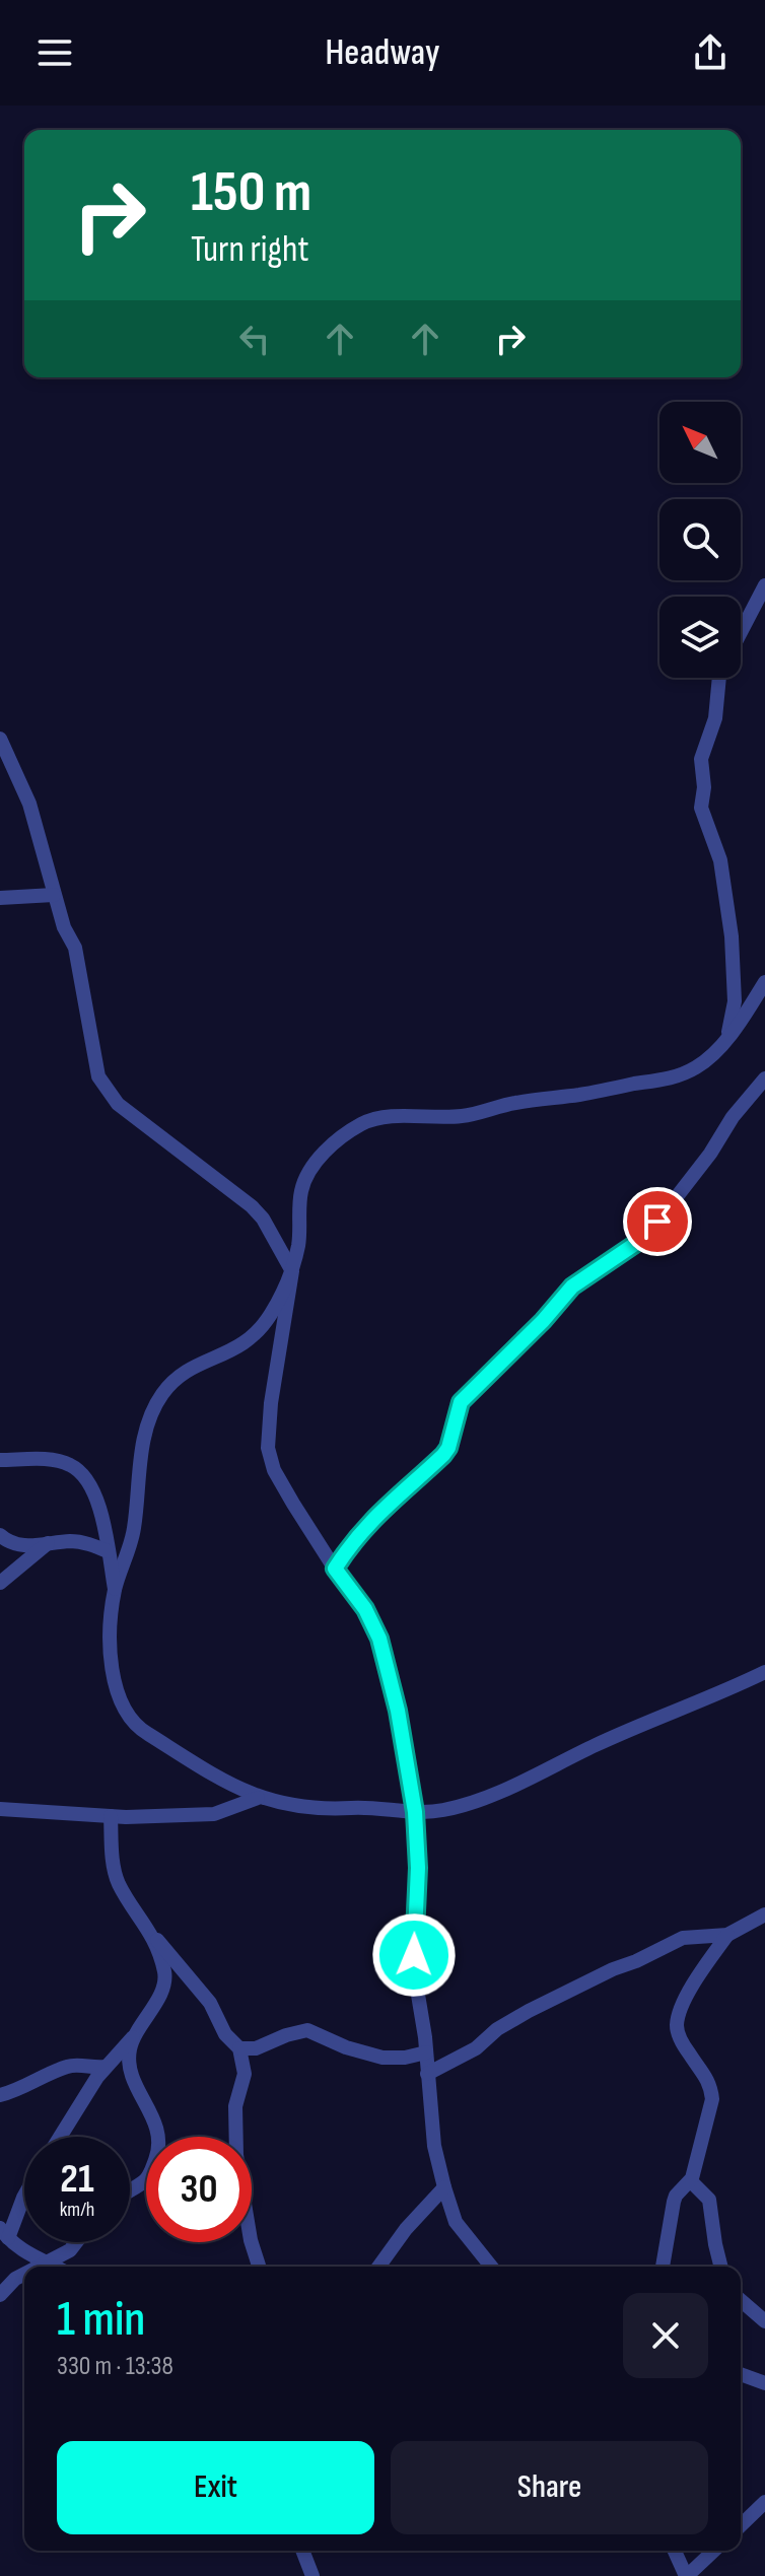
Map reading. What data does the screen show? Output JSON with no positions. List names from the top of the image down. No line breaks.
{"north":"top left","page":{"header":"Headway","turn":["150 m","Turn right"],"speed":"21 km/h","limit":"30","heading":["1 min","330 m · 13:38"],"buttons":["Exit","Share"]}}
